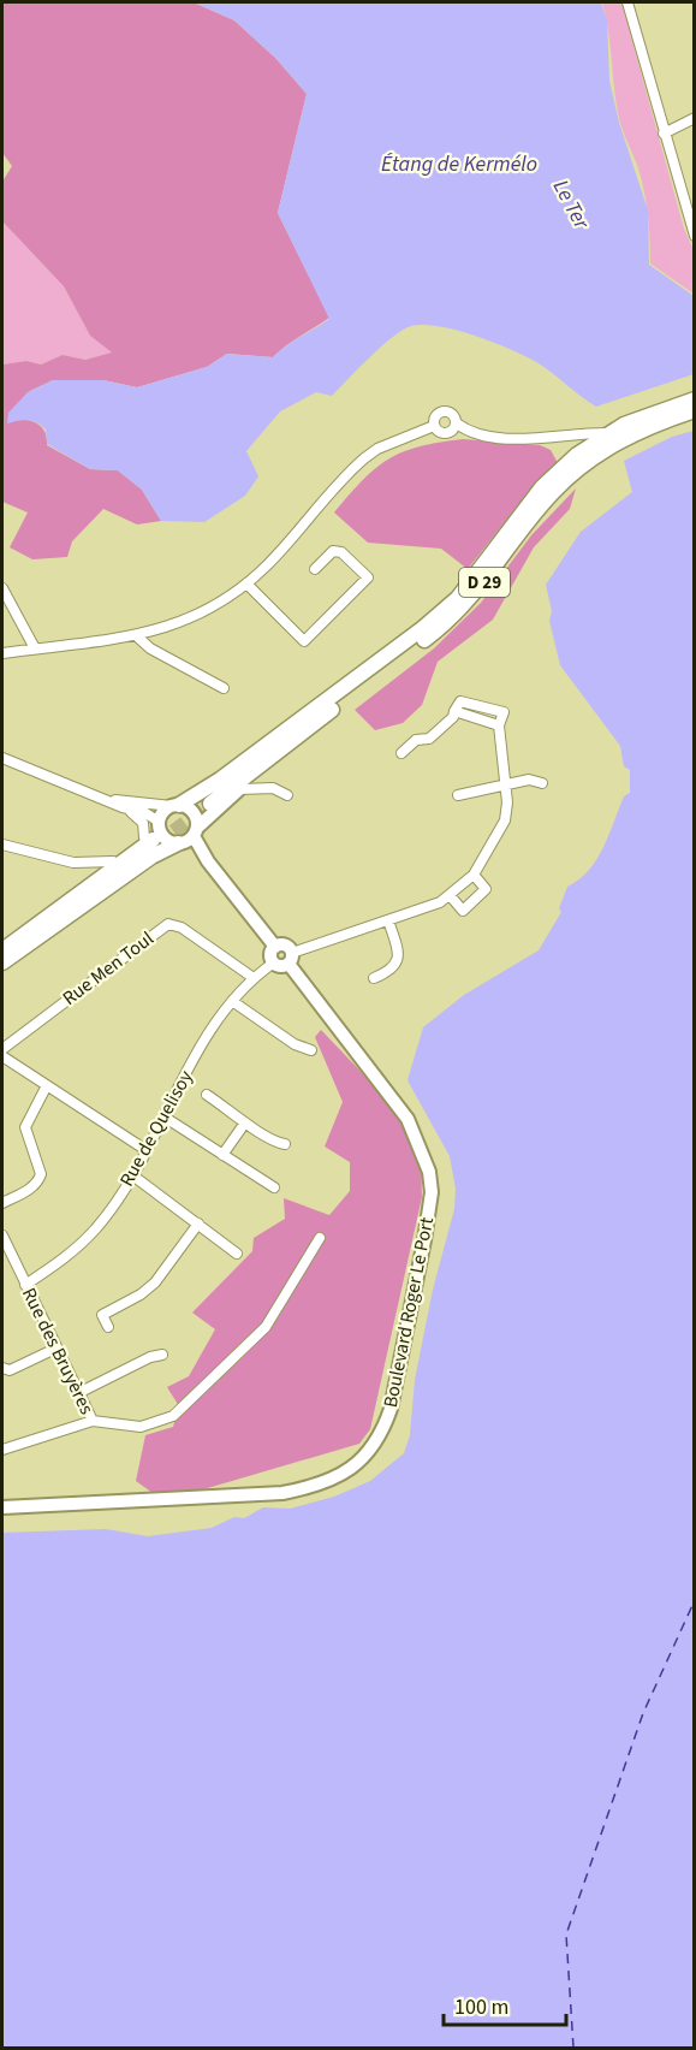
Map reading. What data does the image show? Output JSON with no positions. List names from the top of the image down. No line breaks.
{"streets":{"main road":["D 29"],"street":["Rue Men Toul","Rue de Quelisoy","Boulevard Roger Le Port","Rue des Bruyères"]},"crossings":[["Rue Men Toul","Rue de Quelisoy"],["Rue de Quelisoy","Boulevard Roger Le Port"],["Rue de Quelisoy","Rue des Bruyères"]],"water":["Étang de Kermélo","Le Ter"],"scale_bar":"100 m"}
